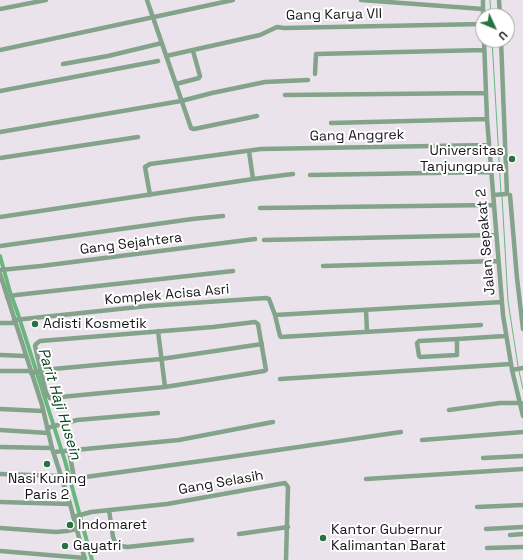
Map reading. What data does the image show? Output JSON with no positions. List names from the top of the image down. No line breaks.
{"streets":{"street":["Gang Karya VII","Gang Anggrek","Jalan Sepakat 2","Gang Sejahtera","Komplek Acisa Asri","Gang Selasih"]},"crossings":[["Gang Anggrek","Jalan Sepakat 2"]],"water":["Parit Haji Husein"],"places":["Universitas Tanjungpura","Adisti Kosmetik","Nasi Kuning Paris 2","Indomaret","Kantor Gubernur Kalimantan Barat","Gayatri"],"north":"bottom right"}
